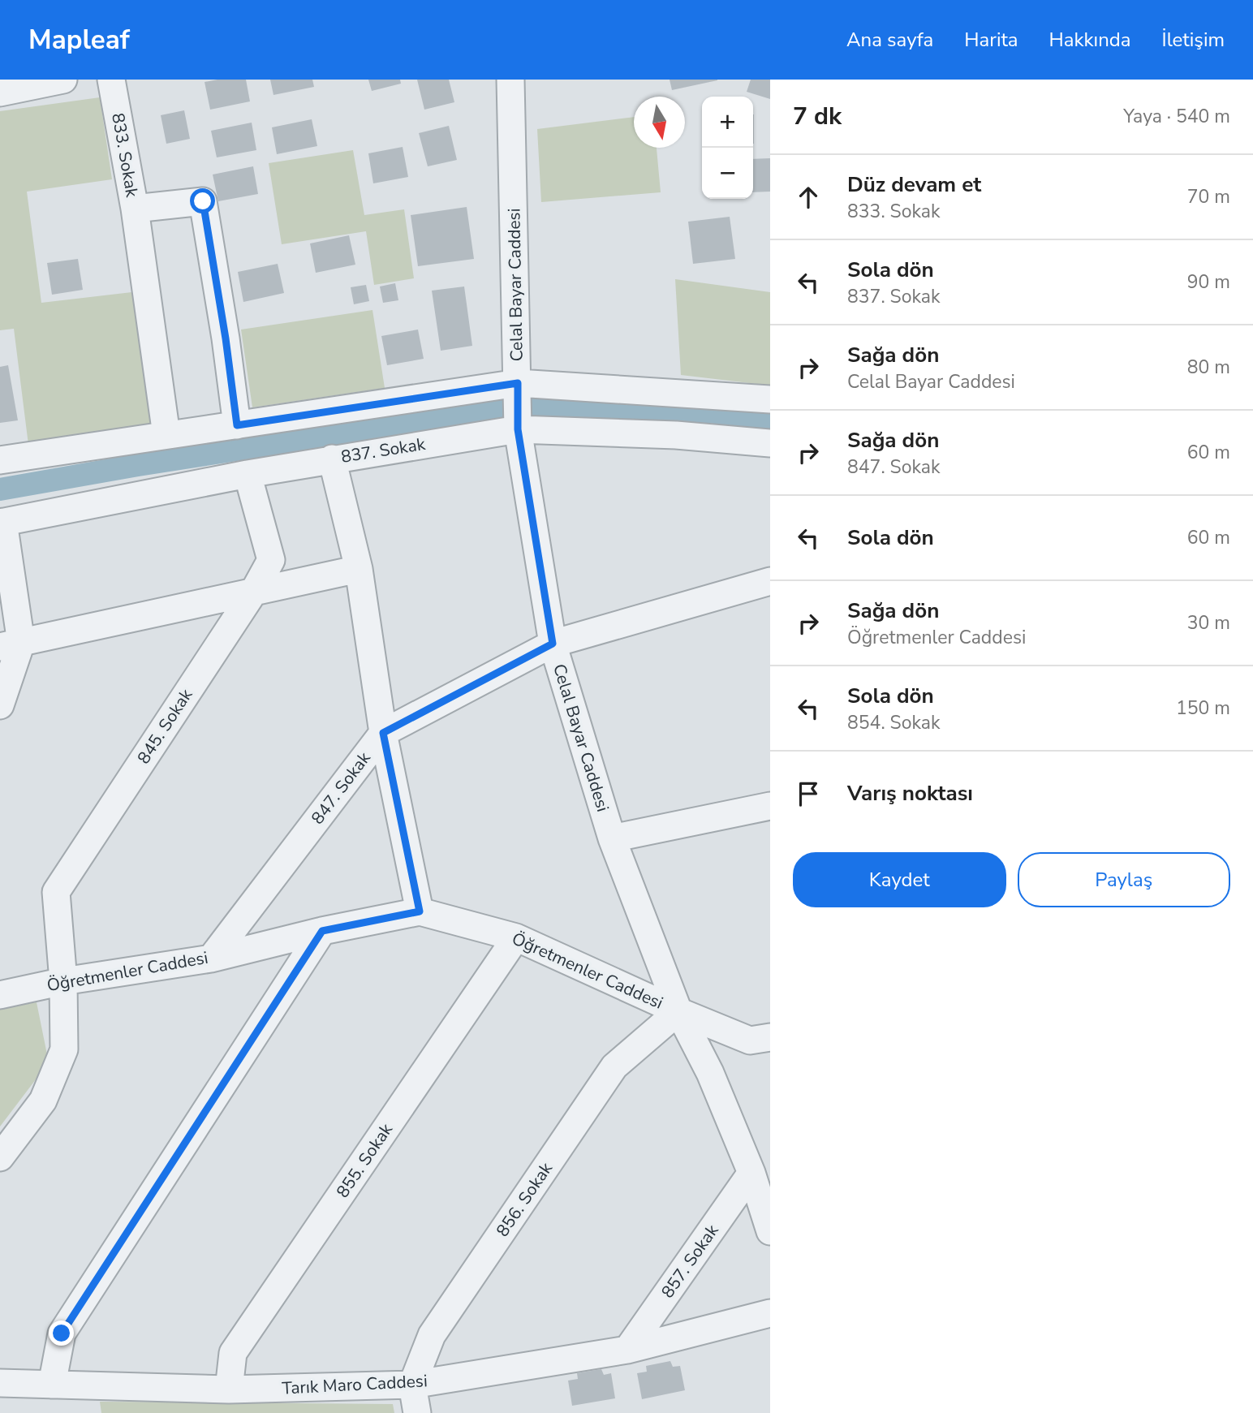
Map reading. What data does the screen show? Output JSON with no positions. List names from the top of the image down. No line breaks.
{"streets":{"street":["833. Sokak","Celal Bayar Caddesi","837. Sokak","845. Sokak","847. Sokak","Öğretmenler Caddesi","855. Sokak","856. Sokak","857. Sokak","Tarık Maro Caddesi"]},"crossings":[["Celal Bayar Caddesi","837. Sokak"],["Celal Bayar Caddesi","847. Sokak"],["Celal Bayar Caddesi","Öğretmenler Caddesi"],["Celal Bayar Caddesi","856. Sokak"],["Celal Bayar Caddesi","857. Sokak"],["837. Sokak","845. Sokak"],["845. Sokak","Öğretmenler Caddesi"],["847. Sokak","Öğretmenler Caddesi"],["Öğretmenler Caddesi","855. Sokak"],["Öğretmenler Caddesi","856. Sokak"],["855. Sokak","Tarık Maro Caddesi"],["856. Sokak","Tarık Maro Caddesi"],["857. Sokak","Tarık Maro Caddesi"]],"north":"bottom","page":{"header":"Mapleaf","nav":["Ana sayfa","Harita","Hakkında","İletişim"],"heading":["7 dk","Yaya · 540 m"],"map_buttons":["+","−"],"list":[["Düz devam et","833. Sokak","70 m"],["Sola dön","837. Sokak","90 m"],["Sağa dön","Celal Bayar Caddesi","80 m"],["Sağa dön","847. Sokak","60 m"],["Sola dön","60 m"],["Sağa dön","Öğretmenler Caddesi","30 m"],["Sola dön","854. Sokak","150 m"],"Varış noktası"],"buttons":["Kaydet","Paylaş"]}}
